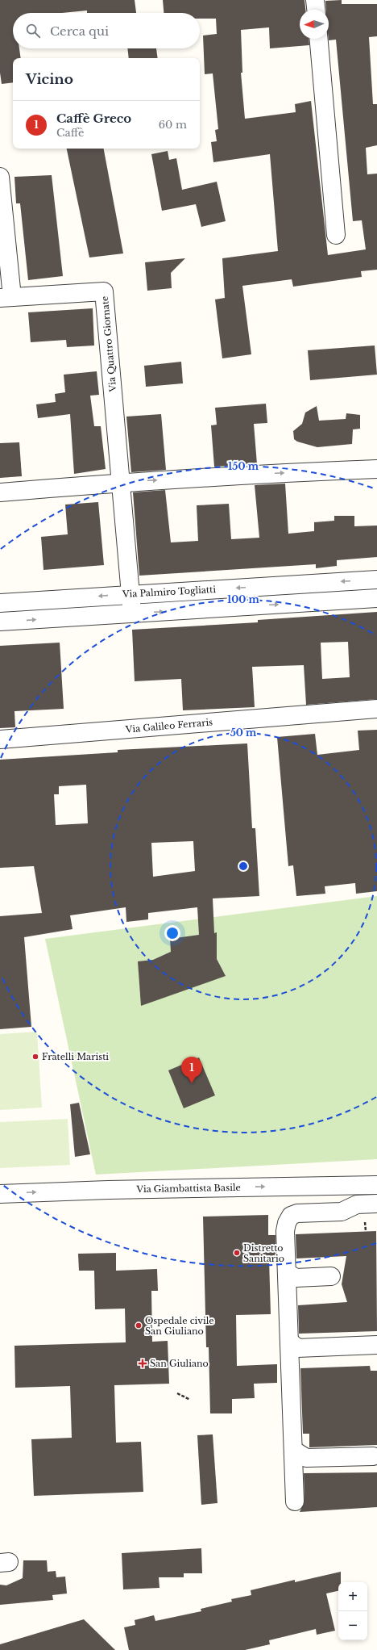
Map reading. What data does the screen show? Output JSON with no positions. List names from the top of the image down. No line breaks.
{"streets":{"street":["Via Quattro Giornate","Via Palmiro Togliatti","Via Galileo Ferraris","Via Giambattista Basile"]},"crossings":[["Via Quattro Giornate","Via Palmiro Togliatti"]],"one_way":["Via Giambattista Basile"],"places":{"other":["Fratelli Maristi","Distretto Sanitario","Ospedale civile San Giuliano"],"health":["San Giuliano"]},"north":"left","page":{"search":"Cerca qui","heading":"Vicino","list":[{"mark":"1","name":"Caffè Greco","note":"Caffè","value":"60 m"}],"pins":"1","map_buttons":["+","−"]},"rings":["150 m","100 m","50 m"]}
